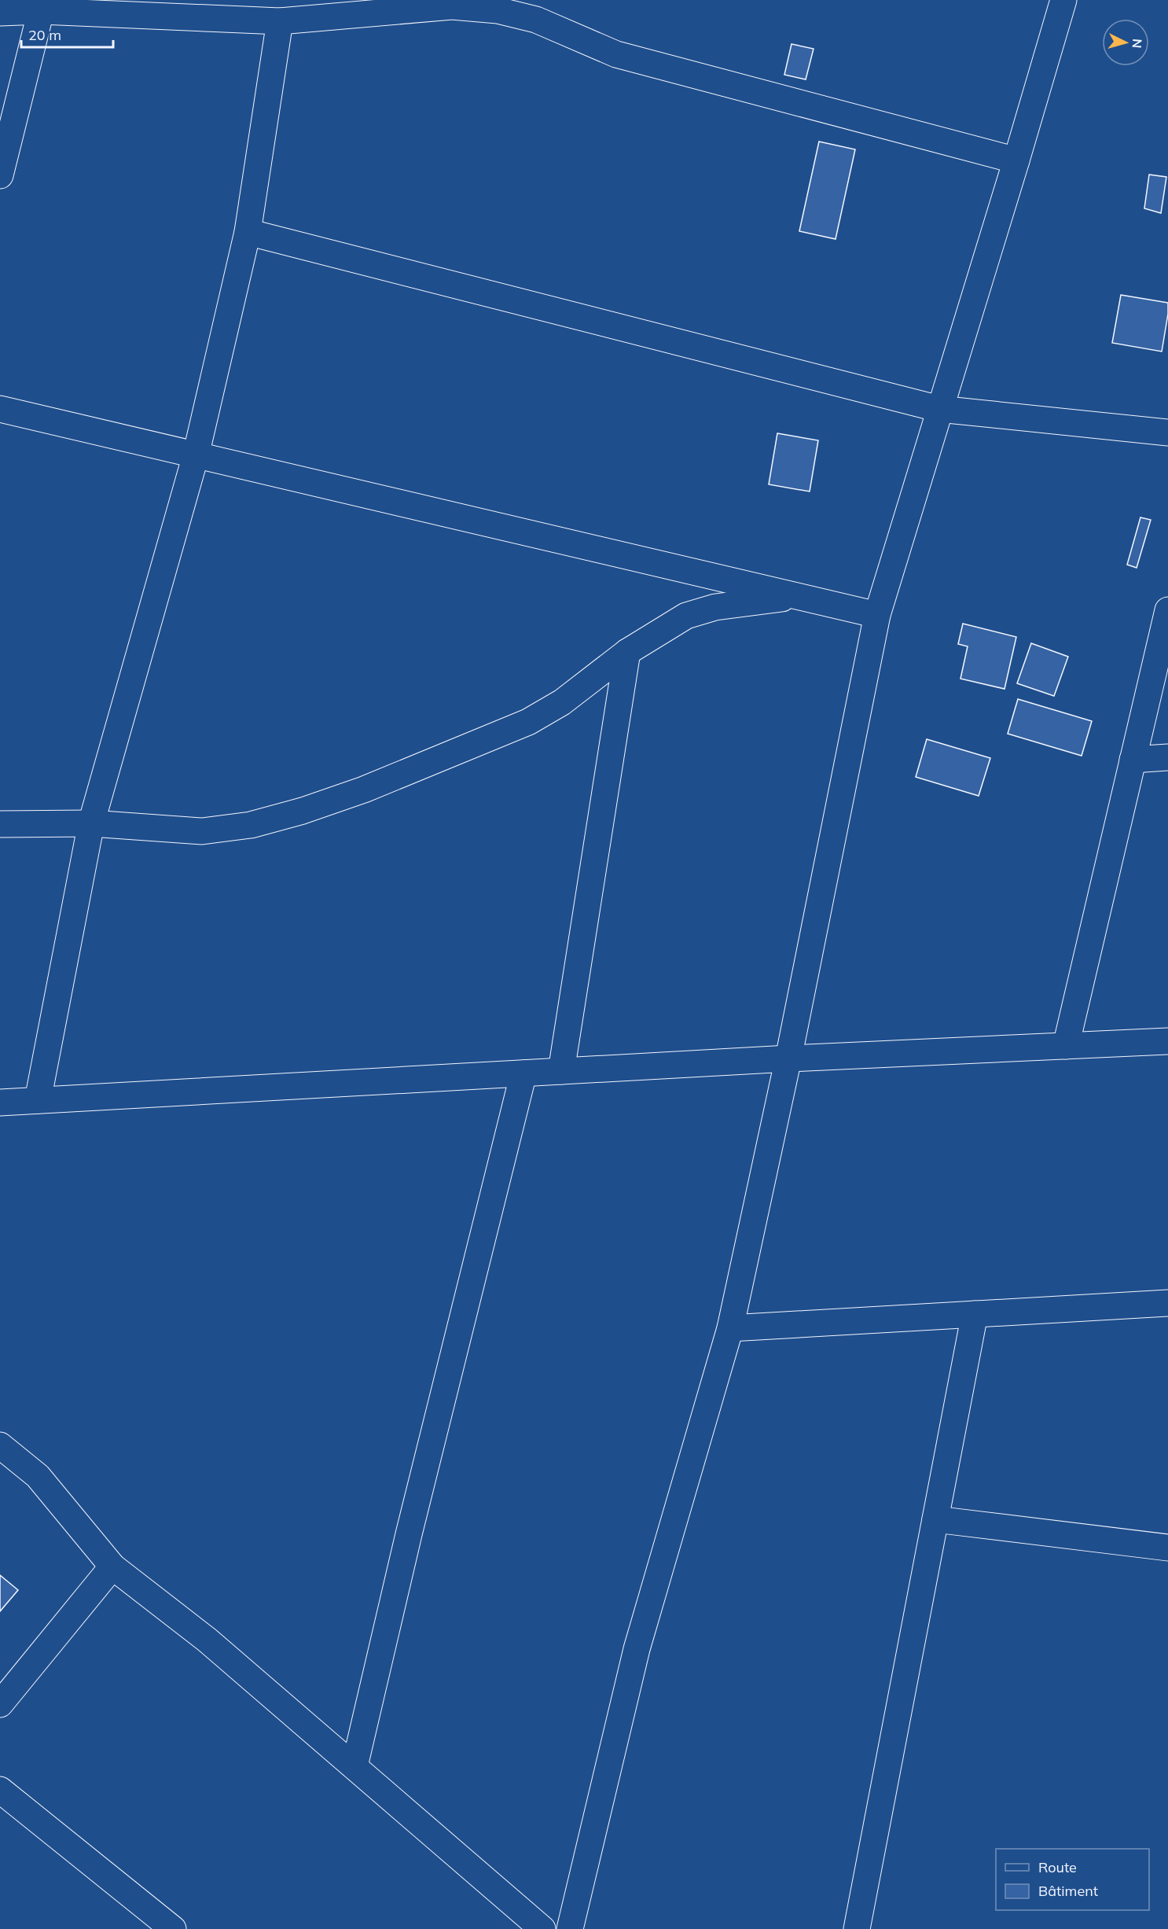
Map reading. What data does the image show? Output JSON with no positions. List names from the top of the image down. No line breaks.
{"legend":["Route","Bâtiment"],"scale_bar":"20 m","north":"right"}
